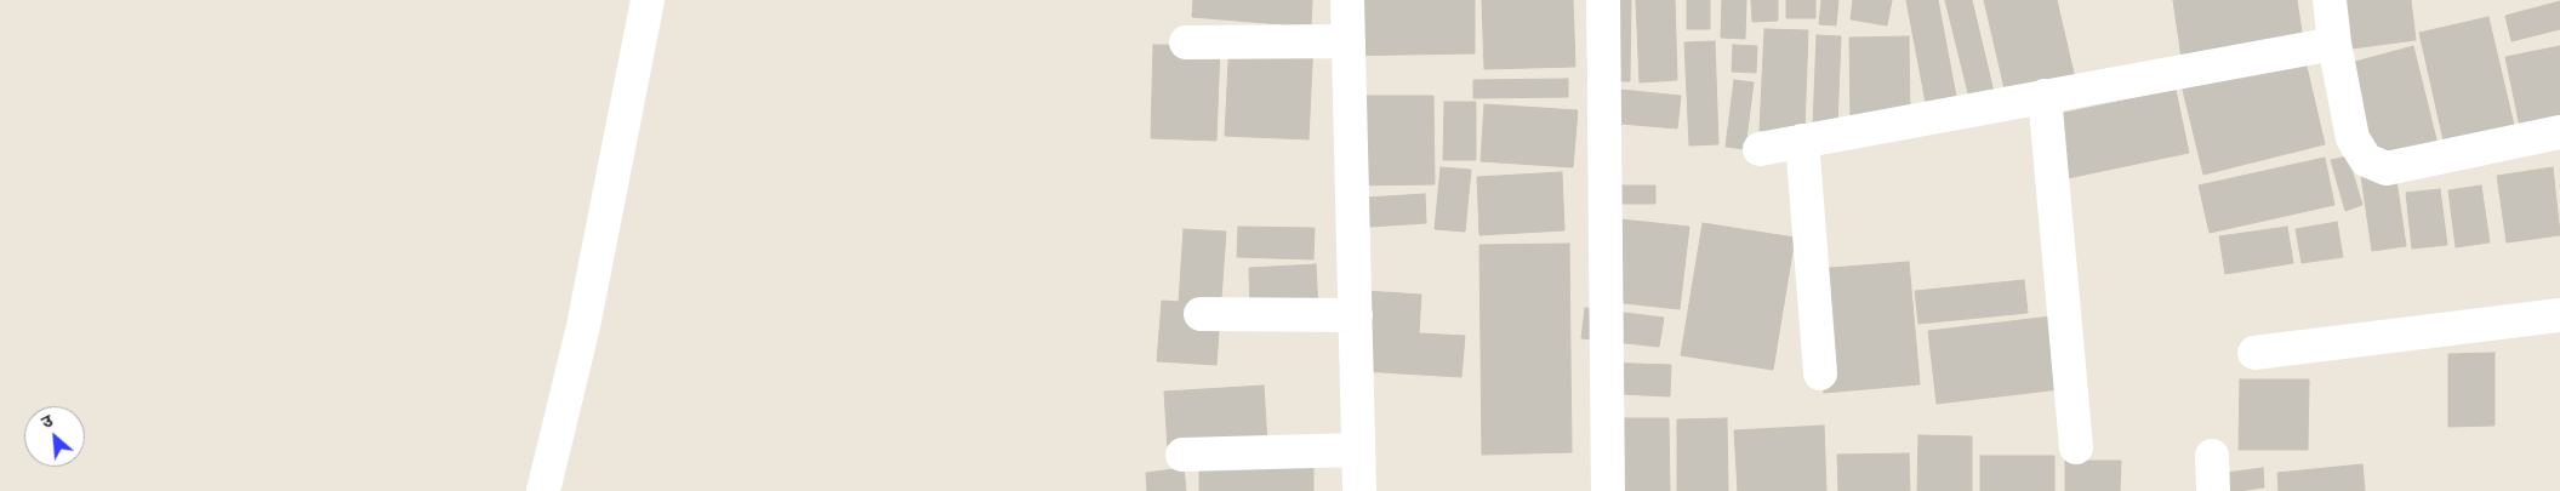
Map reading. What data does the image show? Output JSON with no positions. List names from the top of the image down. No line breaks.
{"north":"top left"}
